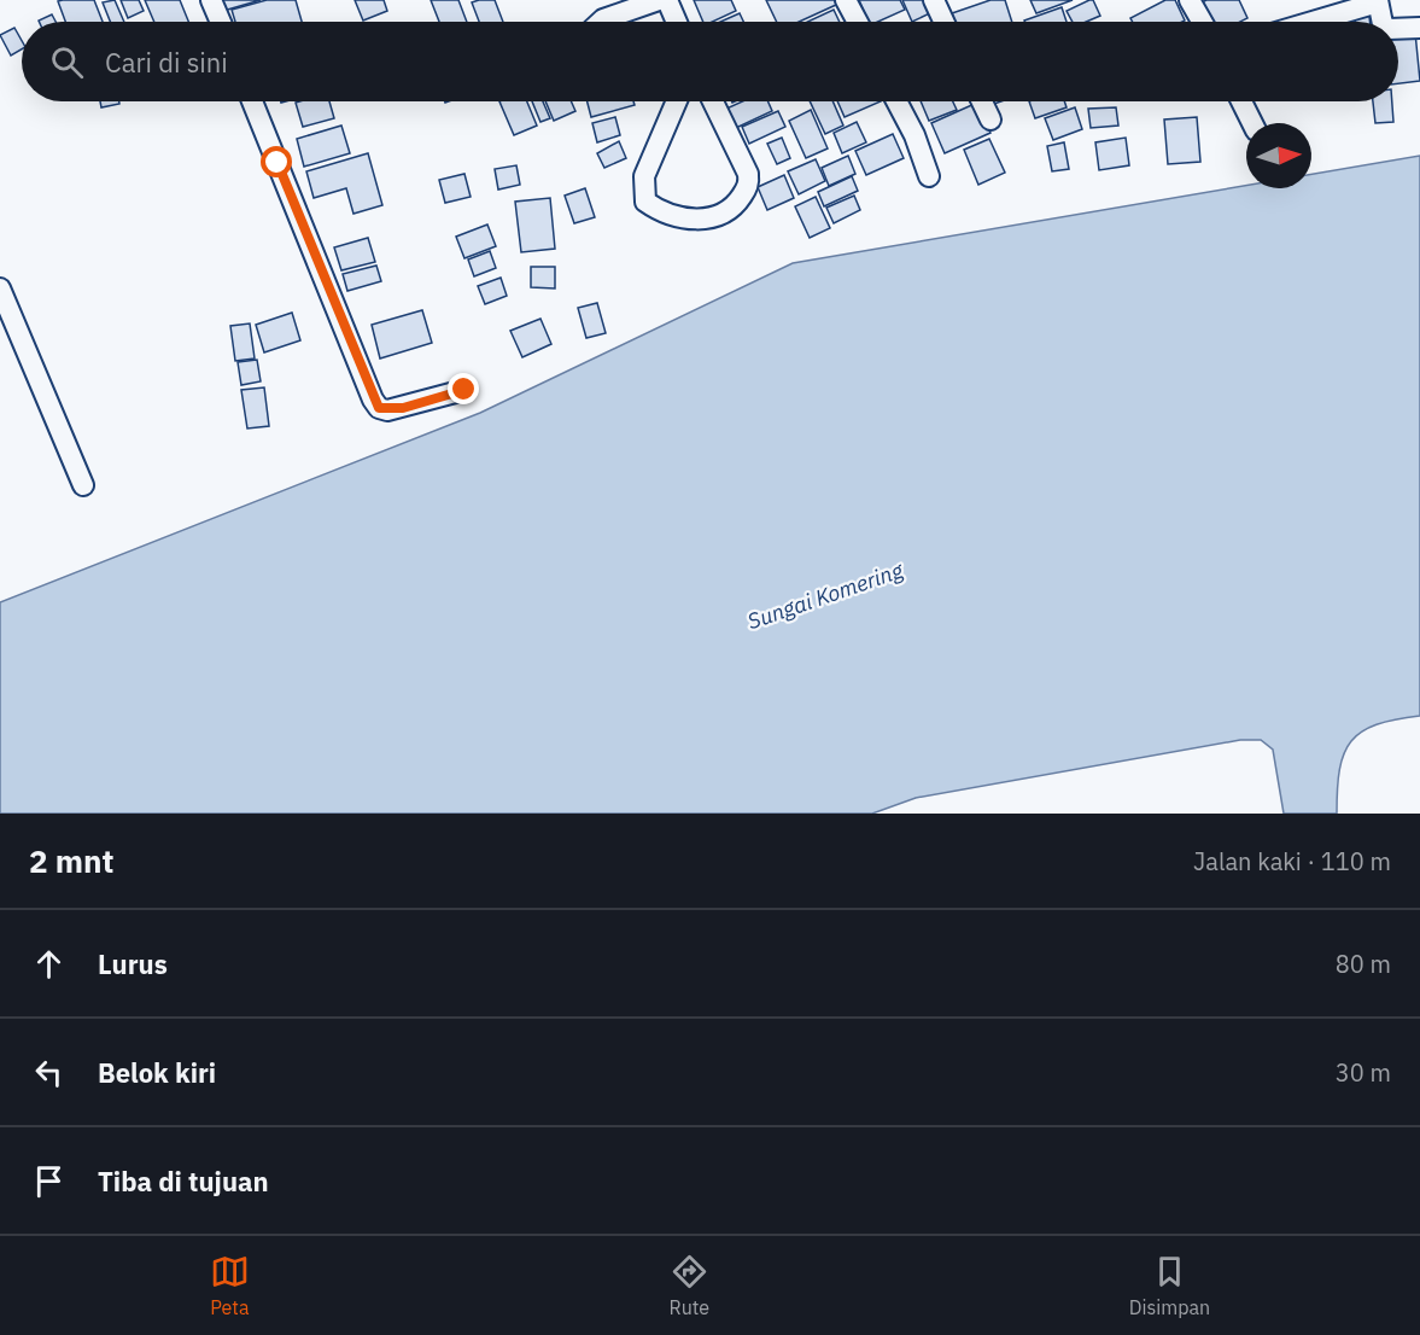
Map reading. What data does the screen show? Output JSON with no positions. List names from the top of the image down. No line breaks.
{"water":["Sungai Komering"],"north":"right","page":{"search":"Cari di sini","heading":["2 mnt","Jalan kaki · 110 m"],"list":[["Lurus","80 m"],["Belok kiri","30 m"],"Tiba di tujuan"],"nav":["Peta","Rute","Disimpan"]}}
